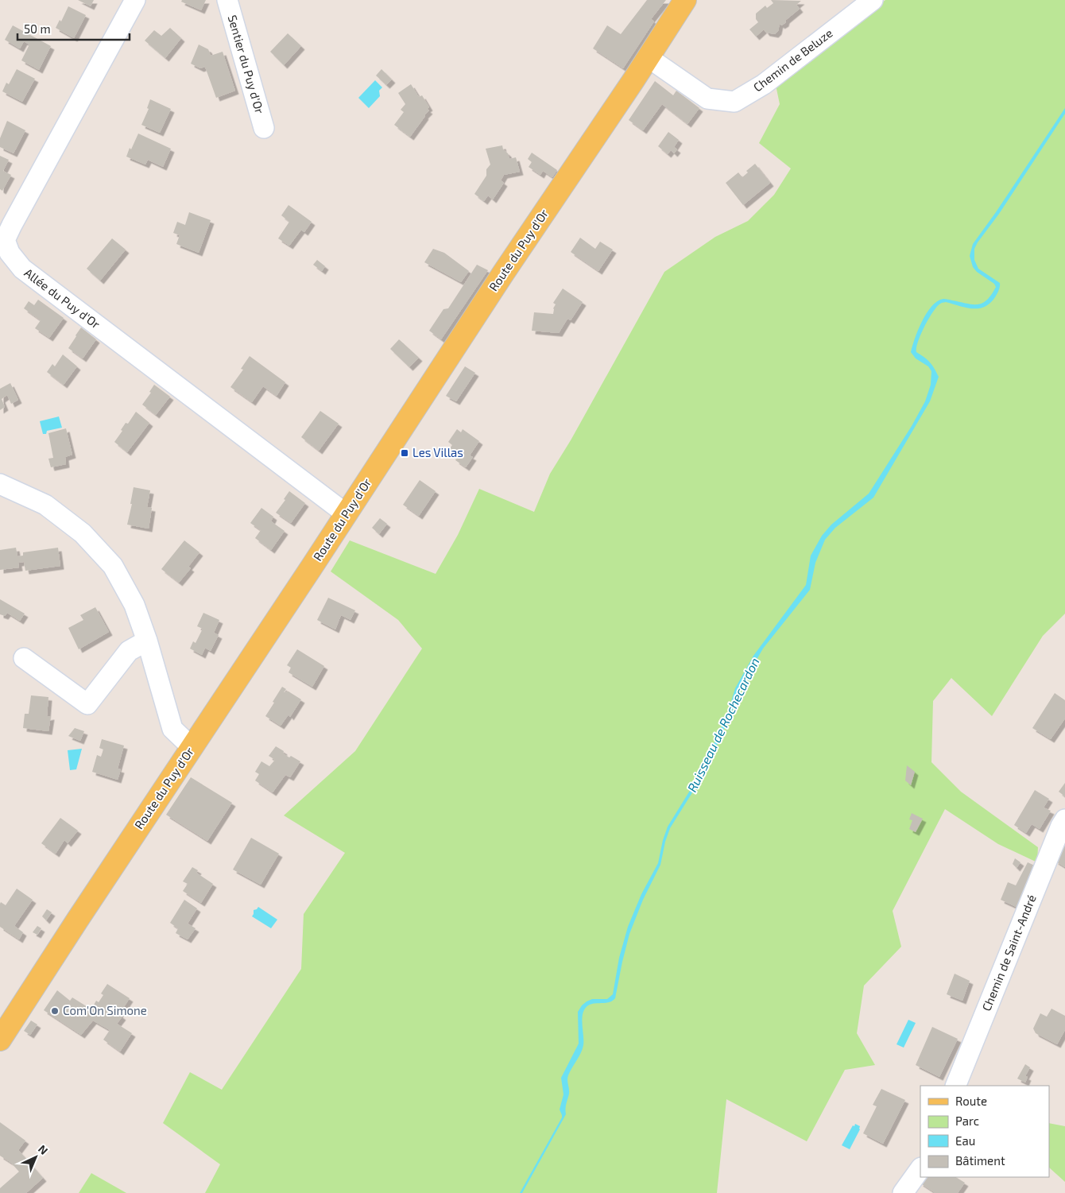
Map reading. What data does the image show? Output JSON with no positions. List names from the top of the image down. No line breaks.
{"streets":{"main road":["Route du Puy d'Or"],"street":["Chemin de Beluze","Sentier du Puy d'Or","Allée du Puy d'Or","Chemin de Saint-André"]},"crossings":[["Chemin de Beluze","Route du Puy d'Or"],["Route du Puy d'Or","Allée du Puy d'Or"]],"water":["Ruisseau de Rochecardon"],"places":{"transit":["Les Villas"],"other":["Com'On Simone"]},"legend":["Route","Parc","Eau","Bâtiment"],"scale_bar":"50 m","north":"top right"}
